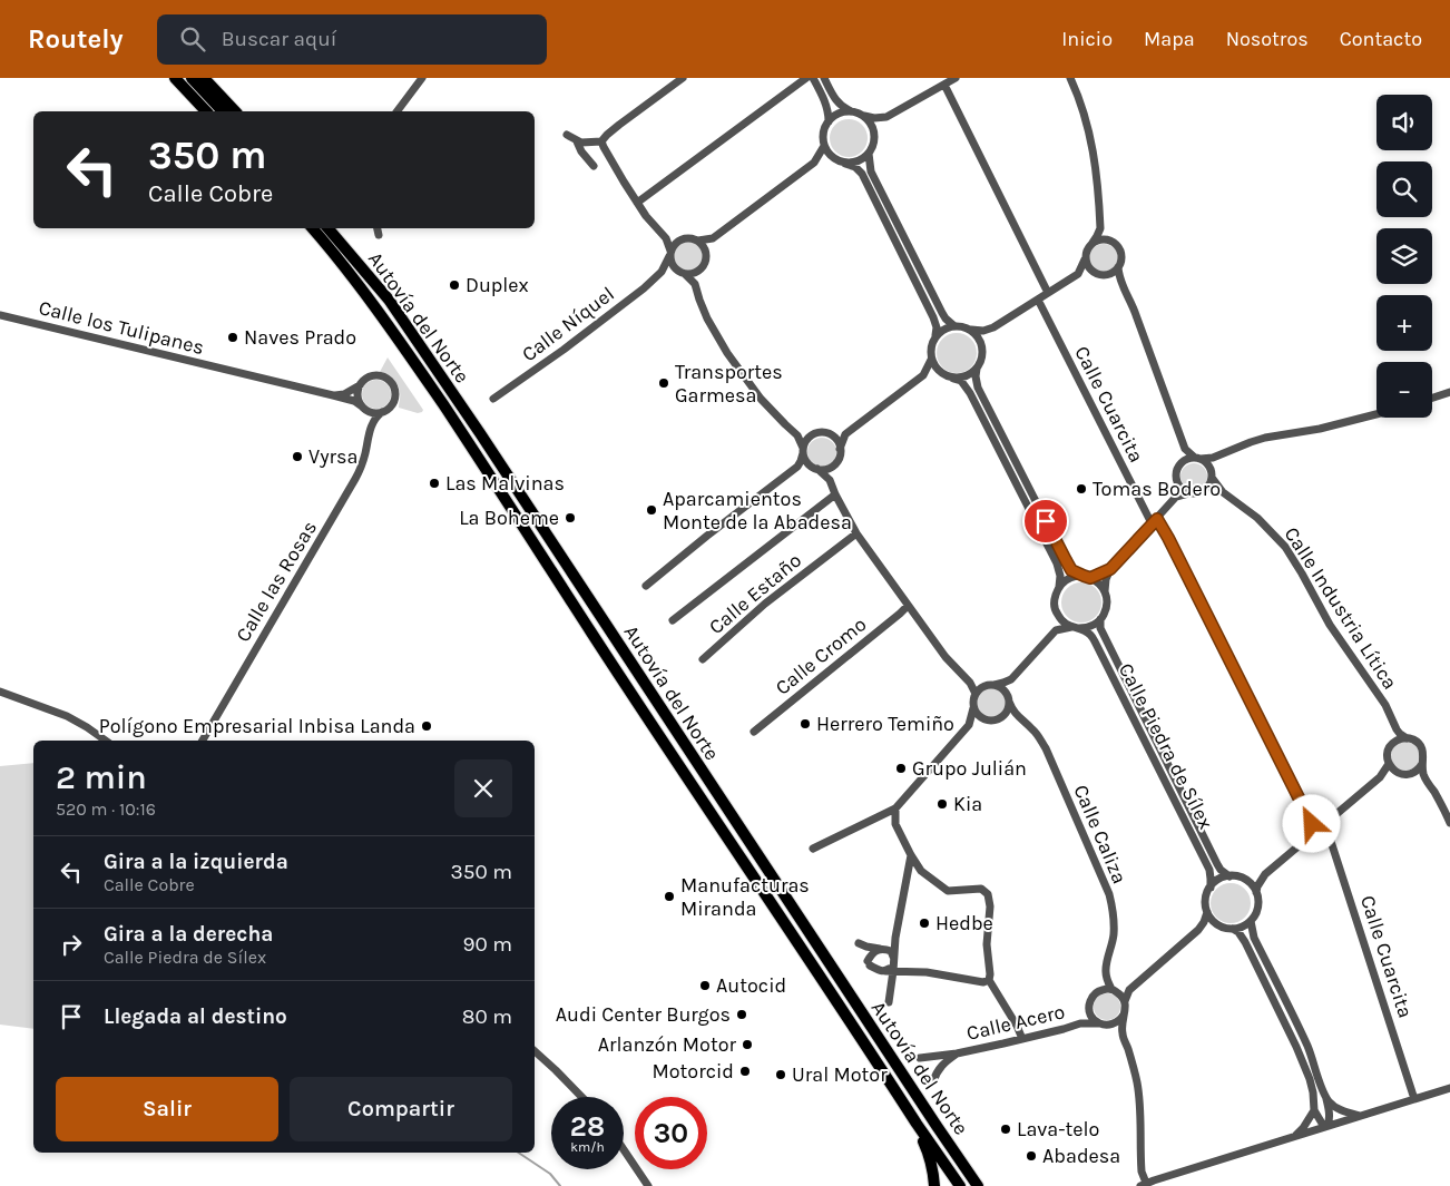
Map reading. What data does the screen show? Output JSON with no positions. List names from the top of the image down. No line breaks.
{"streets":{"highway":["Autovía del Norte"],"street":["Calle Níquel","Calle los Tulipanes","Calle Cuarcita","Calle las Rosas","Calle Estaño","Calle Industria Lítica","Calle Cromo","Calle Piedra de Sílex","Calle Caliza","Calle Acero"]},"crossings":[["Calle los Tulipanes","Calle las Rosas"],["Calle Caliza","Calle Acero"]],"places":["Duplex","Naves Prado","Transportes Garmesa","Vyrsa","Las Malvinas","Tomas Bodero","Aparcamientos Monte de la Abadesa","La Boheme","Herrero Temiño","Polígono Empresarial Inbisa Landa","Grupo Julián","Kia","Manufacturas Miranda","Hedbe","Autocid","Audi Center Burgos","Arlanzón Motor","Motorcid","Ural Motor","Lava-telo","Abadesa"],"page":{"header":"Routely","search":"Buscar aquí","nav":["Inicio","Mapa","Nosotros","Contacto"],"map_buttons":["+","−"],"turn":["350 m","Calle Cobre"],"heading":["2 min","520 m · 10:16"],"list":[{"name":"Gira a la izquierda","note":"Calle Cobre","value":"350 m"},{"name":"Gira a la derecha","note":"Calle Piedra de Sílex","value":"90 m"},{"name":"Llegada al destino","value":"80 m"}],"buttons":["Salir","Compartir"],"speed":"28 km/h","limit":"30"}}
